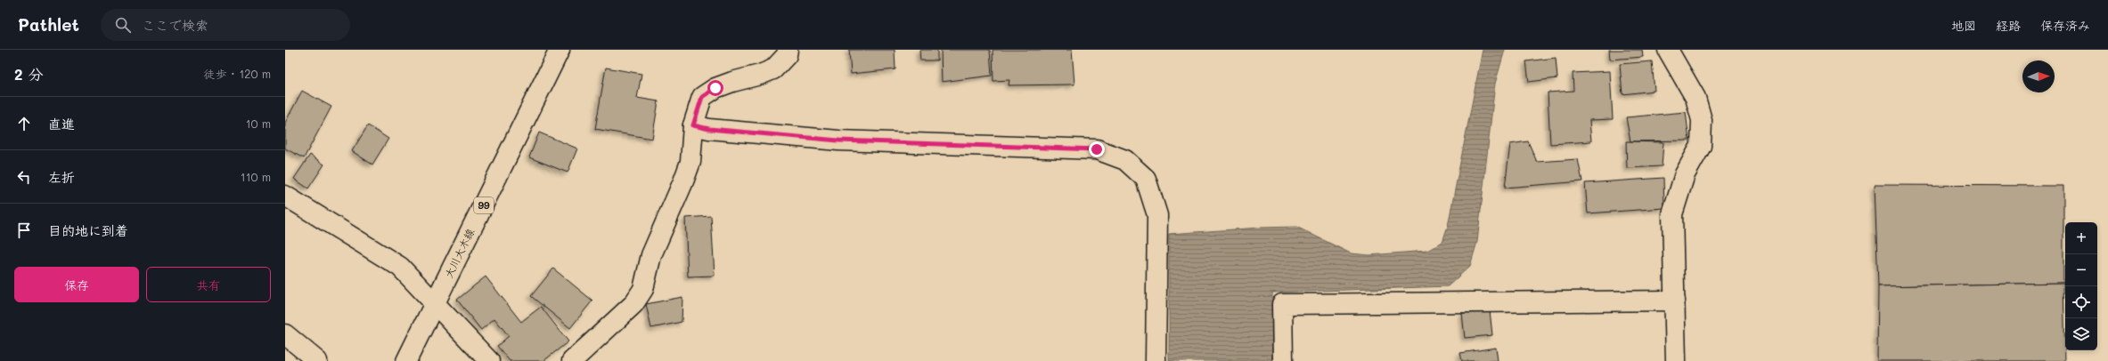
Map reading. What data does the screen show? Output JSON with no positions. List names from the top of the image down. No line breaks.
{"streets":{"street":["99","大川大木線"]},"north":"right","page":{"header":"Pathlet","search":"ここで検索","nav":["地図","経路","保存済み"],"heading":["2 分","徒歩 · 120 m"],"list":[["直進","10 m"],["左折","110 m"],"目的地に到着"],"map_buttons":["+","−"],"buttons":["保存","共有"]}}
